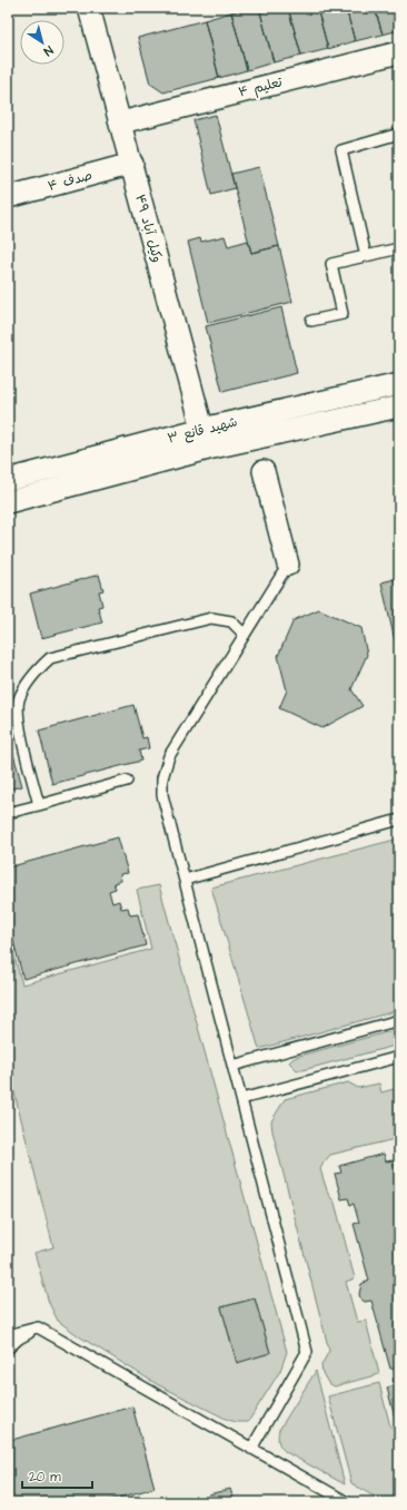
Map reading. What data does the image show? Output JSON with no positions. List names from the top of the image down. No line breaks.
{"streets":{"street":["تعلیم ۴","صدف ۴","وکیل آباد ۴۹","شهید قانع ۳"]},"crossings":[["تعلیم ۴","وکیل آباد ۴۹"],["صدف ۴","وکیل آباد ۴۹"],["وکیل آباد ۴۹","شهید قانع ۳"]],"scale_bar":"20 m","north":"bottom right"}
